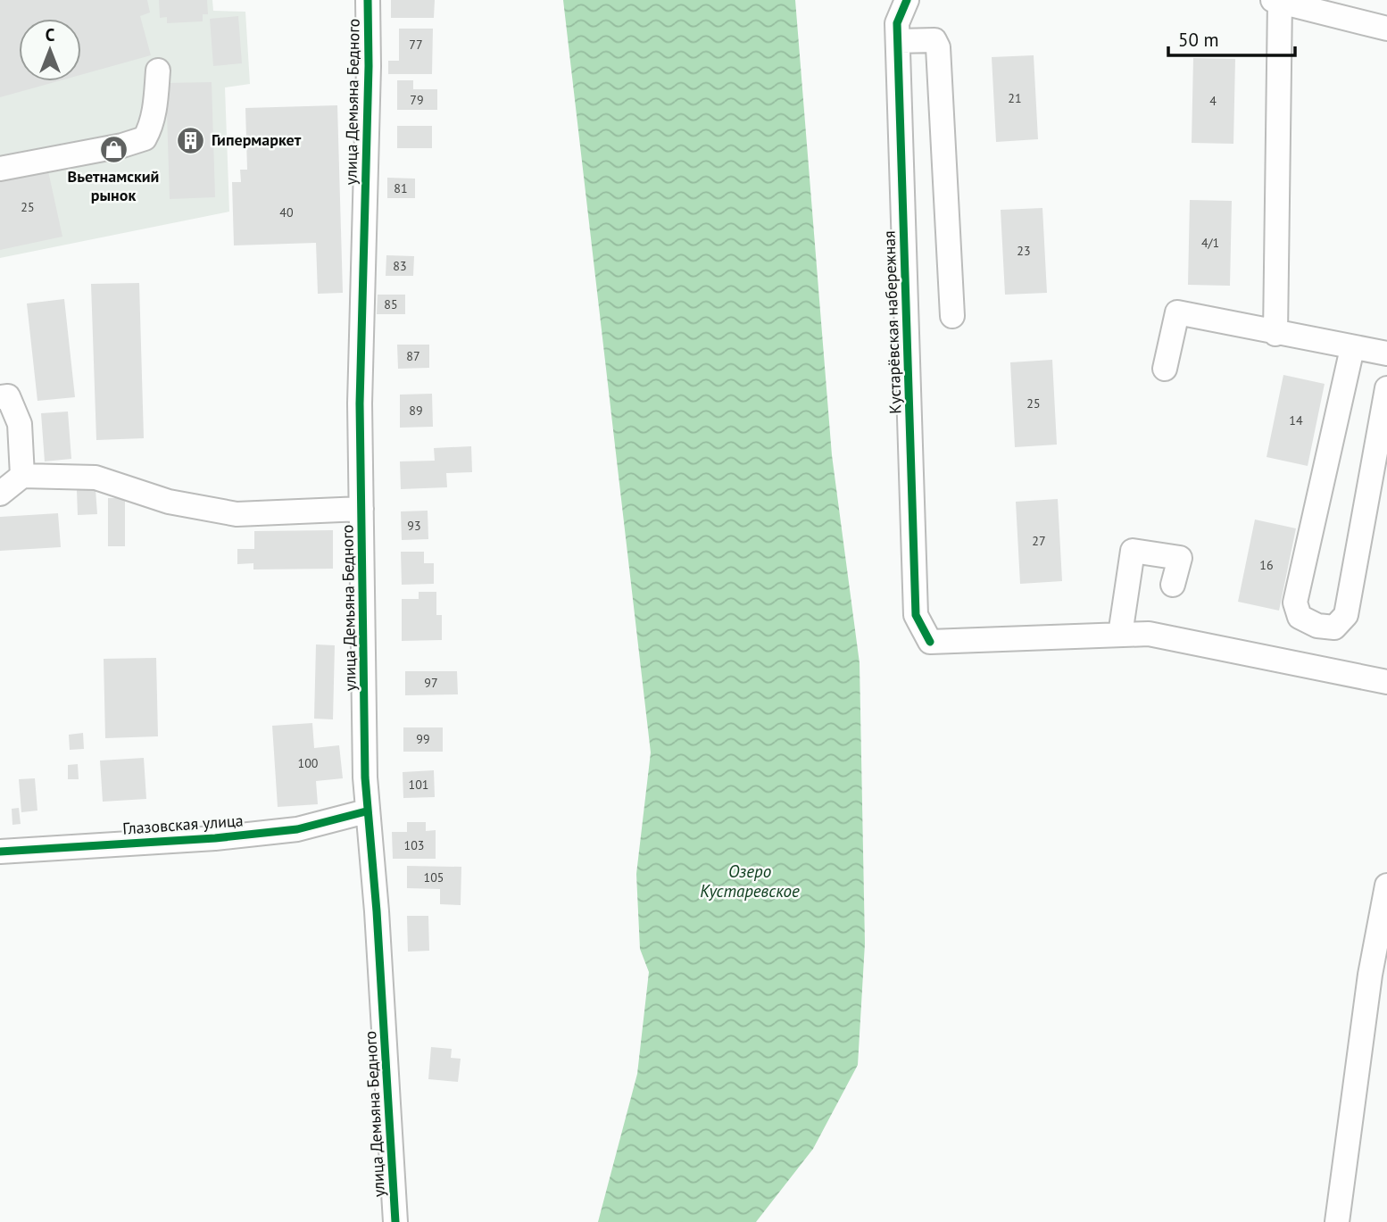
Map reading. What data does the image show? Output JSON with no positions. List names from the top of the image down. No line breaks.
{"streets":{"street":["улица Демьяна Бедного","Кустарёвская набережная","Глазовская улица"]},"crossings":[["улица Демьяна Бедного","Глазовская улица"]],"water":["Озеро Кустаревское"],"places":{"building":["Гипермаркет"],"shop":["Вьетнамский рынок"]},"house_numbers":["77","21","79","4","81","25","40","4/1","23","83","85","87","25","89","14","93","27","16","97","99","100","101","103","105"],"scale_bar":"50 m","north":"top"}
